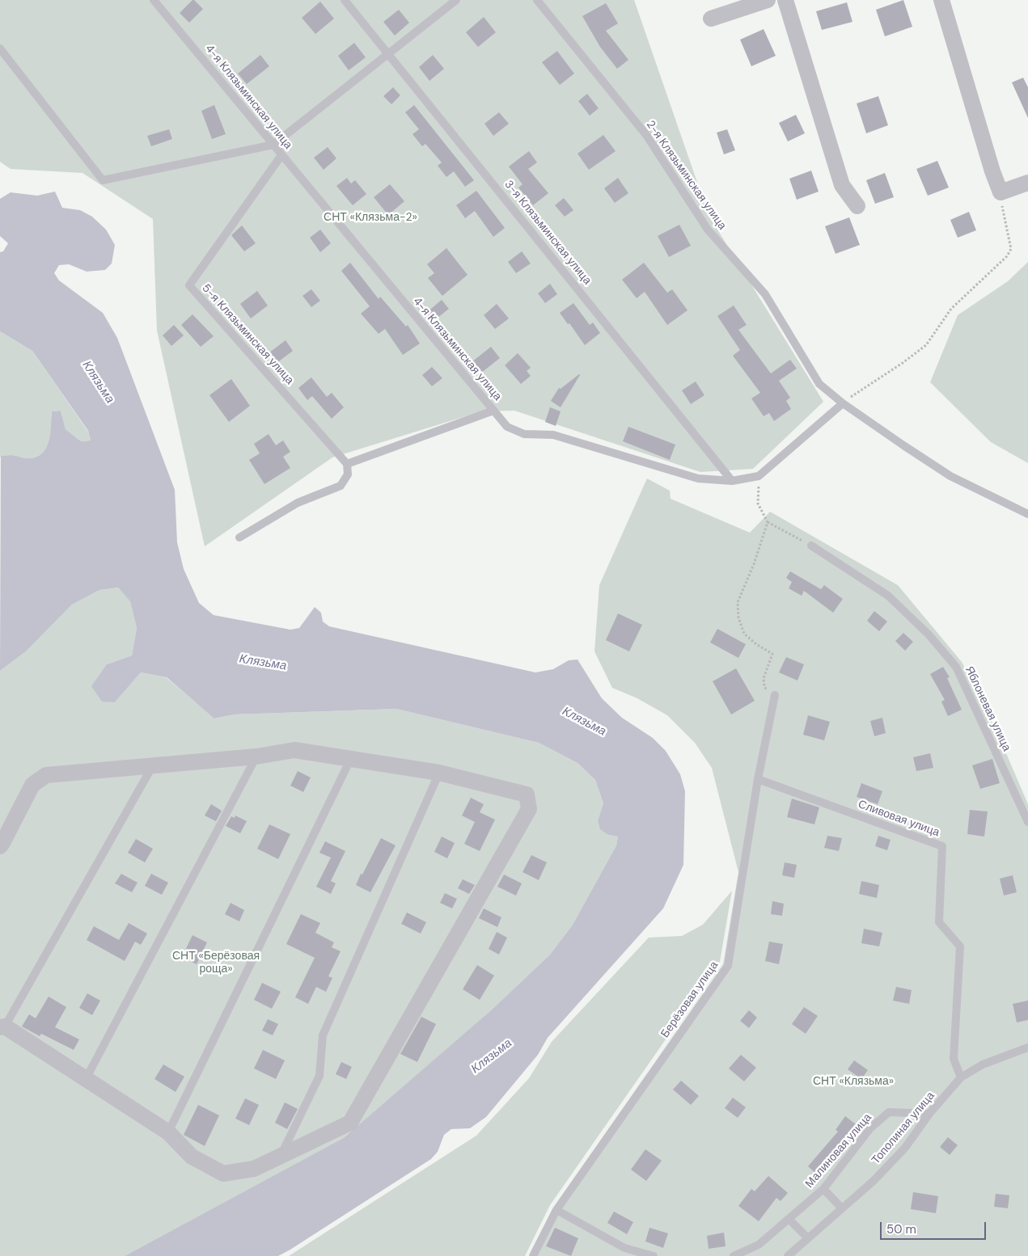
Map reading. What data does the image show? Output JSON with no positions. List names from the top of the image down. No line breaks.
{"streets":{"lane":["4-я Клязьминская улица","2-я Клязьминская улица","3-я Клязьминская улица","5-я Клязьминская улица","Яблоневая улица","Сливовая улица","Берёзовая улица","Тополиная улица","Малиновая улица"]},"crossings":[["4-я Клязьминская улица","3-я Клязьминская улица"],["4-я Клязьминская улица","5-я Клязьминская улица"],["Сливовая улица","Берёзовая улица"],["Сливовая улица","Тополиная улица"],["Тополиная улица","Малиновая улица"]],"water":["Клязьма"],"parks":["СНТ «Клязьма-2»","СНТ «Берёзовая роща»","СНТ «Клязьма»"],"scale_bar":"50 m"}
